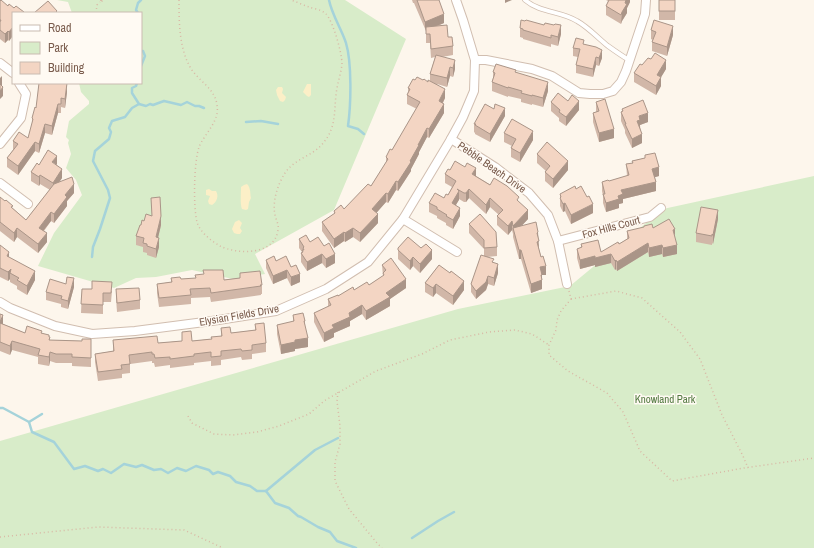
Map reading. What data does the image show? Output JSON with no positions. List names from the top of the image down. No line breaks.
{"streets":{"street":["Pebble Beach Drive","Fox Hills Court","Elysian Fields Drive"]},"crossings":[["Pebble Beach Drive","Fox Hills Court"],["Pebble Beach Drive","Elysian Fields Drive"]],"parks":["Knowland Park"],"legend":["Road","Park","Building"]}
